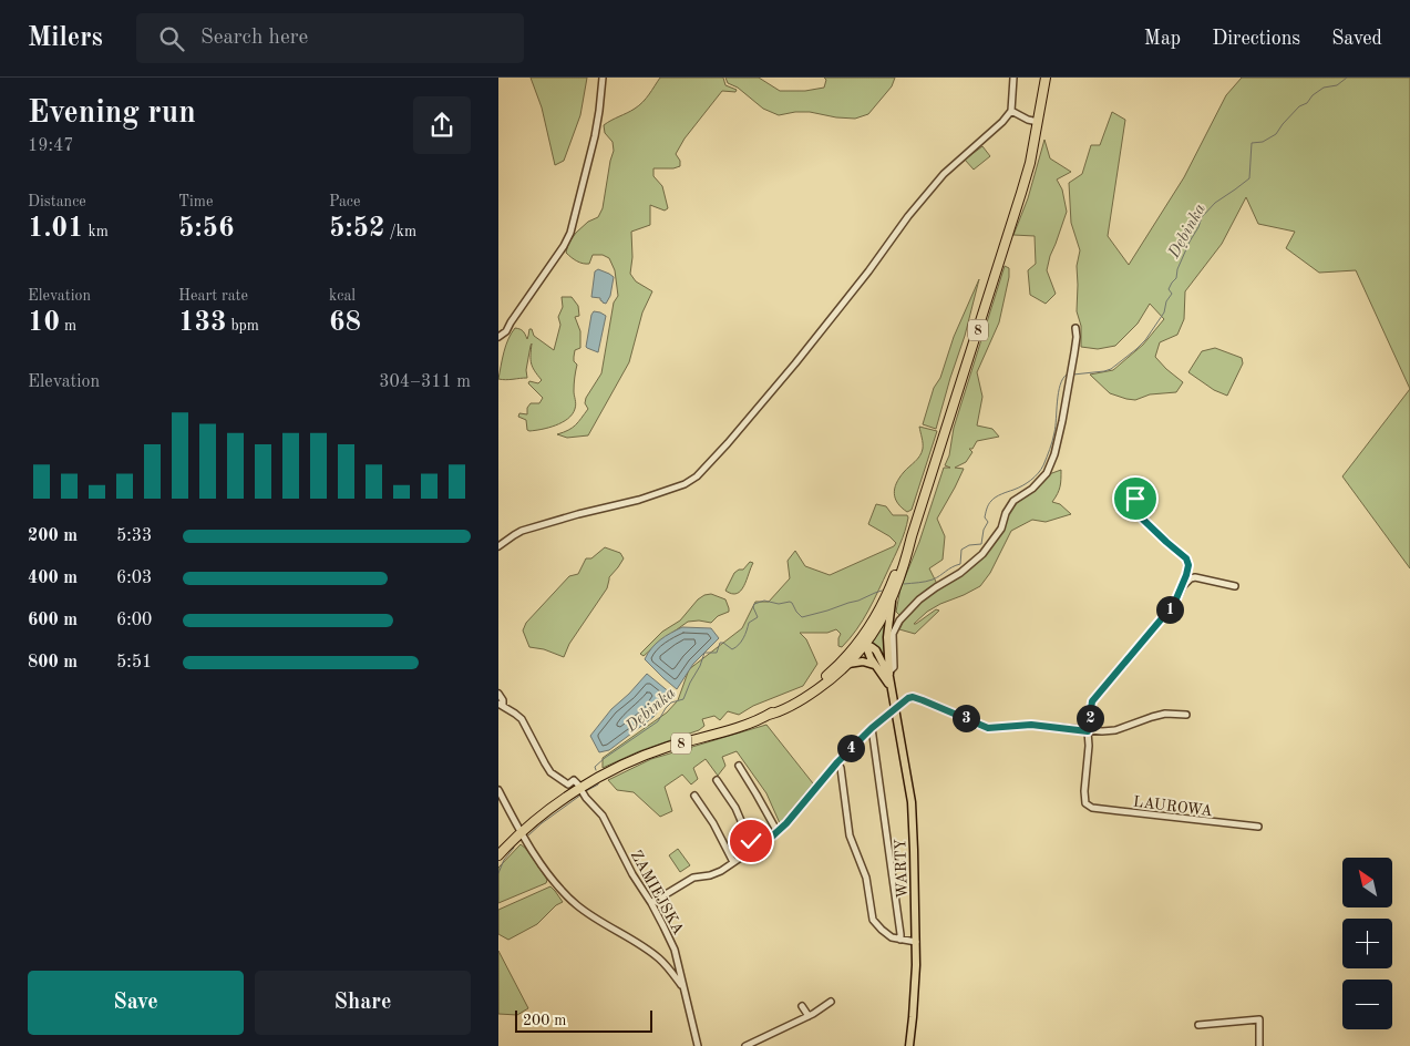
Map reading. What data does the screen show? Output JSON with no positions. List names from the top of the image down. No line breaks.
{"streets":{"highway":["8"],"main road":["WARTY"],"street":["LAUROWA","ZAMIEJSKA"]},"crossings":[["8","WARTY"]],"water":["Dębinka"],"scale_bar":"200 m","north":"top left","page":{"header":"Milers","search":"Search here","nav":["Map","Directions","Saved"],"heading":["Evening run","19:47"],"stats":[["Distance","1.01 km"],["Time","5:56"],["Pace","5:52 /km"],["Elevation","10 m"],["Heart rate","133 bpm"],["kcal","68"]],"chart":["Elevation","304–311 m"],"list":[{"name":"200 m","note":"5:33"},{"name":"400 m","note":"6:03"},{"name":"600 m","note":"6:00"},{"name":"800 m","note":"5:51"}],"pins":["1","2","3","4"],"map_buttons":["+","−"],"buttons":["Save","Share"],"scale":"200 m"}}
